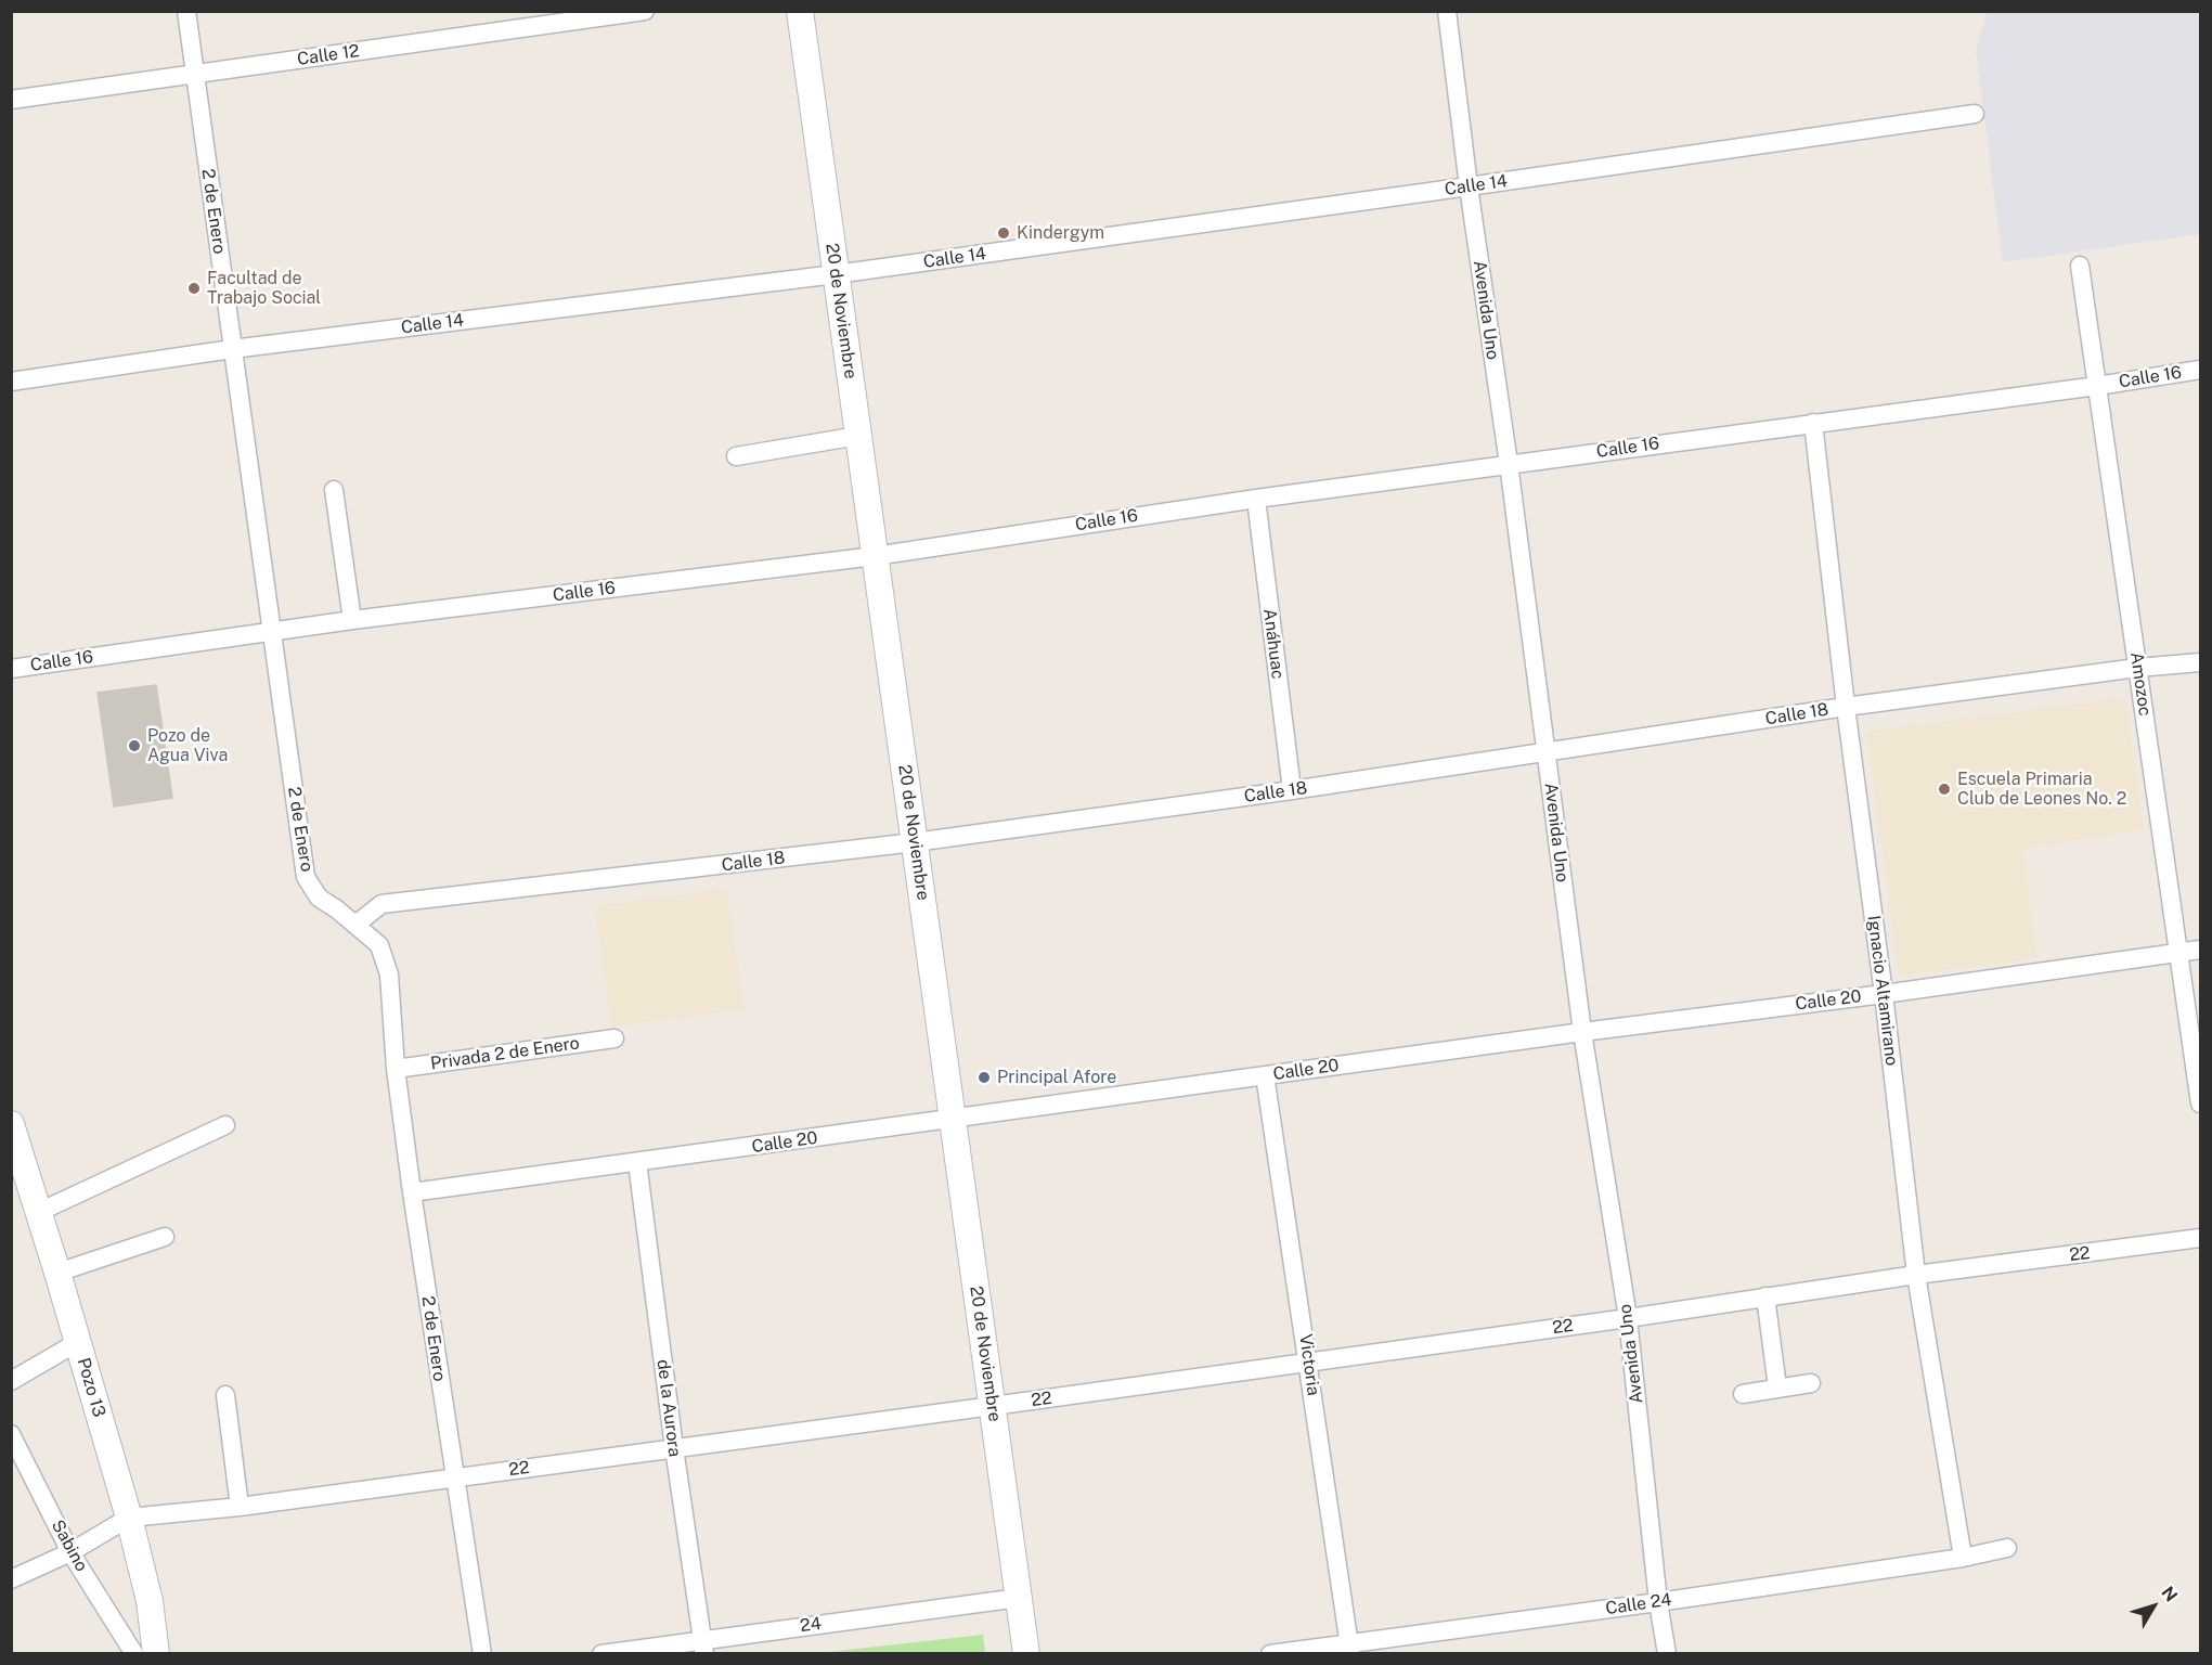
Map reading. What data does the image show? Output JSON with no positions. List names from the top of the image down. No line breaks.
{"streets":{"main road":["20 de Noviembre","Pozo 13"],"street":["Calle 12","Calle 14","2 de Enero","Avenida Uno","Calle 16","Anáhuac","Amozoc","Calle 18","Ignacio Altamirano","Calle 20","Privada 2 de Enero","22","Victoria","de la Aurora","Sabino","Calle 24","24"]},"crossings":[["Calle 12","2 de Enero"],["Calle 14","2 de Enero"],["Calle 14","Avenida Uno"],["Calle 14","20 de Noviembre"],["2 de Enero","Calle 16"],["2 de Enero","Calle 18"],["2 de Enero","Calle 20"],["2 de Enero","Privada 2 de Enero"],["2 de Enero","22"],["Avenida Uno","Calle 16"],["Avenida Uno","Calle 18"],["Avenida Uno","Calle 20"],["Avenida Uno","22"],["Avenida Uno","Calle 24"],["20 de Noviembre","Calle 16"],["20 de Noviembre","Calle 18"],["20 de Noviembre","Calle 20"],["20 de Noviembre","22"],["20 de Noviembre","24"],["Calle 16","Anáhuac"],["Calle 16","Amozoc"],["Calle 16","Ignacio Altamirano"],["Anáhuac","Calle 18"],["Amozoc","Calle 18"],["Amozoc","Calle 20"],["Calle 18","Ignacio Altamirano"],["Ignacio Altamirano","Calle 20"],["Ignacio Altamirano","22"],["Ignacio Altamirano","Calle 24"],["Calle 20","Victoria"],["Calle 20","de la Aurora"],["22","Victoria"],["22","Pozo 13"],["22","de la Aurora"],["22","Sabino"],["Victoria","Calle 24"],["de la Aurora","24"]],"places":["Kindergym","Facultad de Trabajo Social","Pozo de Agua Viva","Escuela Primaria Club de Leones No. 2","Principal Afore"],"north":"top right"}
